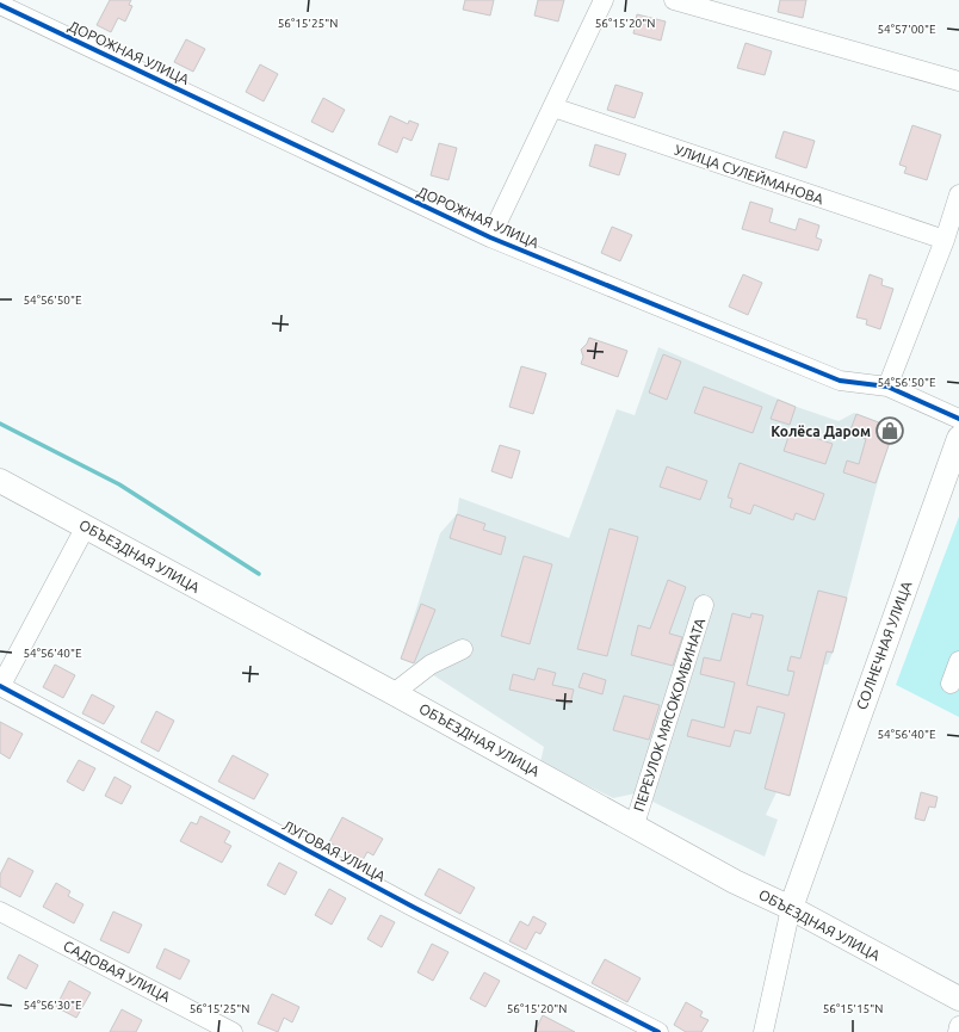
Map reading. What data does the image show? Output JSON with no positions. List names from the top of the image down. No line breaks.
{"streets":{"main road":["ОБЪЕЗДНАЯ УЛИЦА","СОЛНЕЧНАЯ УЛИЦА"],"street":["ДОРОЖНАЯ УЛИЦА","УЛИЦА СУЛЕЙМАНОВА","ПЕРЕУЛОК МЯСОКОМБИНАТА","ЛУГОВАЯ УЛИЦА","САДОВАЯ УЛИЦА"]},"crossings":[["ОБЪЕЗДНАЯ УЛИЦА","СОЛНЕЧНАЯ УЛИЦА"],["ОБЪЕЗДНАЯ УЛИЦА","ПЕРЕУЛОК МЯСОКОМБИНАТА"]],"places":{"shop":["Колёса Даром"]},"coordinates":["56°15'25\"N","56°15'20\"N","54°57'00\"E","54°56'50\"E","54°56'40\"E","54°56'30\"E","56°15'15\"N"]}
